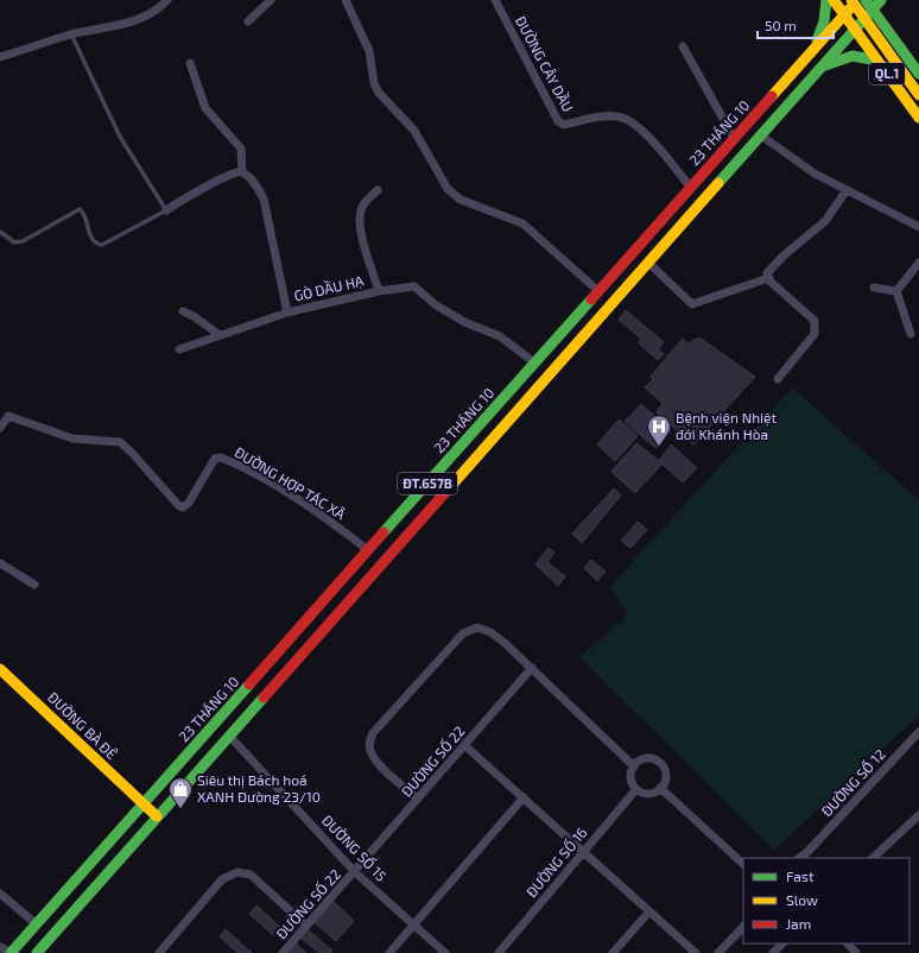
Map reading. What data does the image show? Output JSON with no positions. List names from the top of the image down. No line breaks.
{"streets":{"main road":["QL.1","23 THÁNG 10","ĐT.657B","ĐƯỜNG BÀ ĐÊ"],"street":["ĐƯỜNG CÂY DẦU","GÒ DẦU HẠ","ĐƯỜNG HỢP TÁC XÃ","ĐƯỜNG SỐ 22","ĐƯỜNG SỐ 12","ĐƯỜNG SỐ 15","ĐƯỜNG SỐ 16"]},"crossings":[["ĐƯỜNG CÂY DẦU","23 THÁNG 10"],["QL.1","23 THÁNG 10"],["QL.1","ĐT.657B"],["23 THÁNG 10","GÒ DẦU HẠ"],["23 THÁNG 10","ĐƯỜNG HỢP TÁC XÃ"],["23 THÁNG 10","ĐT.657B"],["23 THÁNG 10","ĐƯỜNG BÀ ĐÊ"],["ĐT.657B","ĐƯỜNG BÀ ĐÊ"],["ĐT.657B","ĐƯỜNG SỐ 15"],["ĐƯỜNG SỐ 22","ĐƯỜNG SỐ 15"]],"places":{"hospital":["Bệnh viện Nhiệt đới Khánh Hòa"],"shop":["Siêu thị Bách hoá XANH Đường 23/10"]},"legend":["Fast","Slow","Jam"],"scale_bar":"50 m"}
